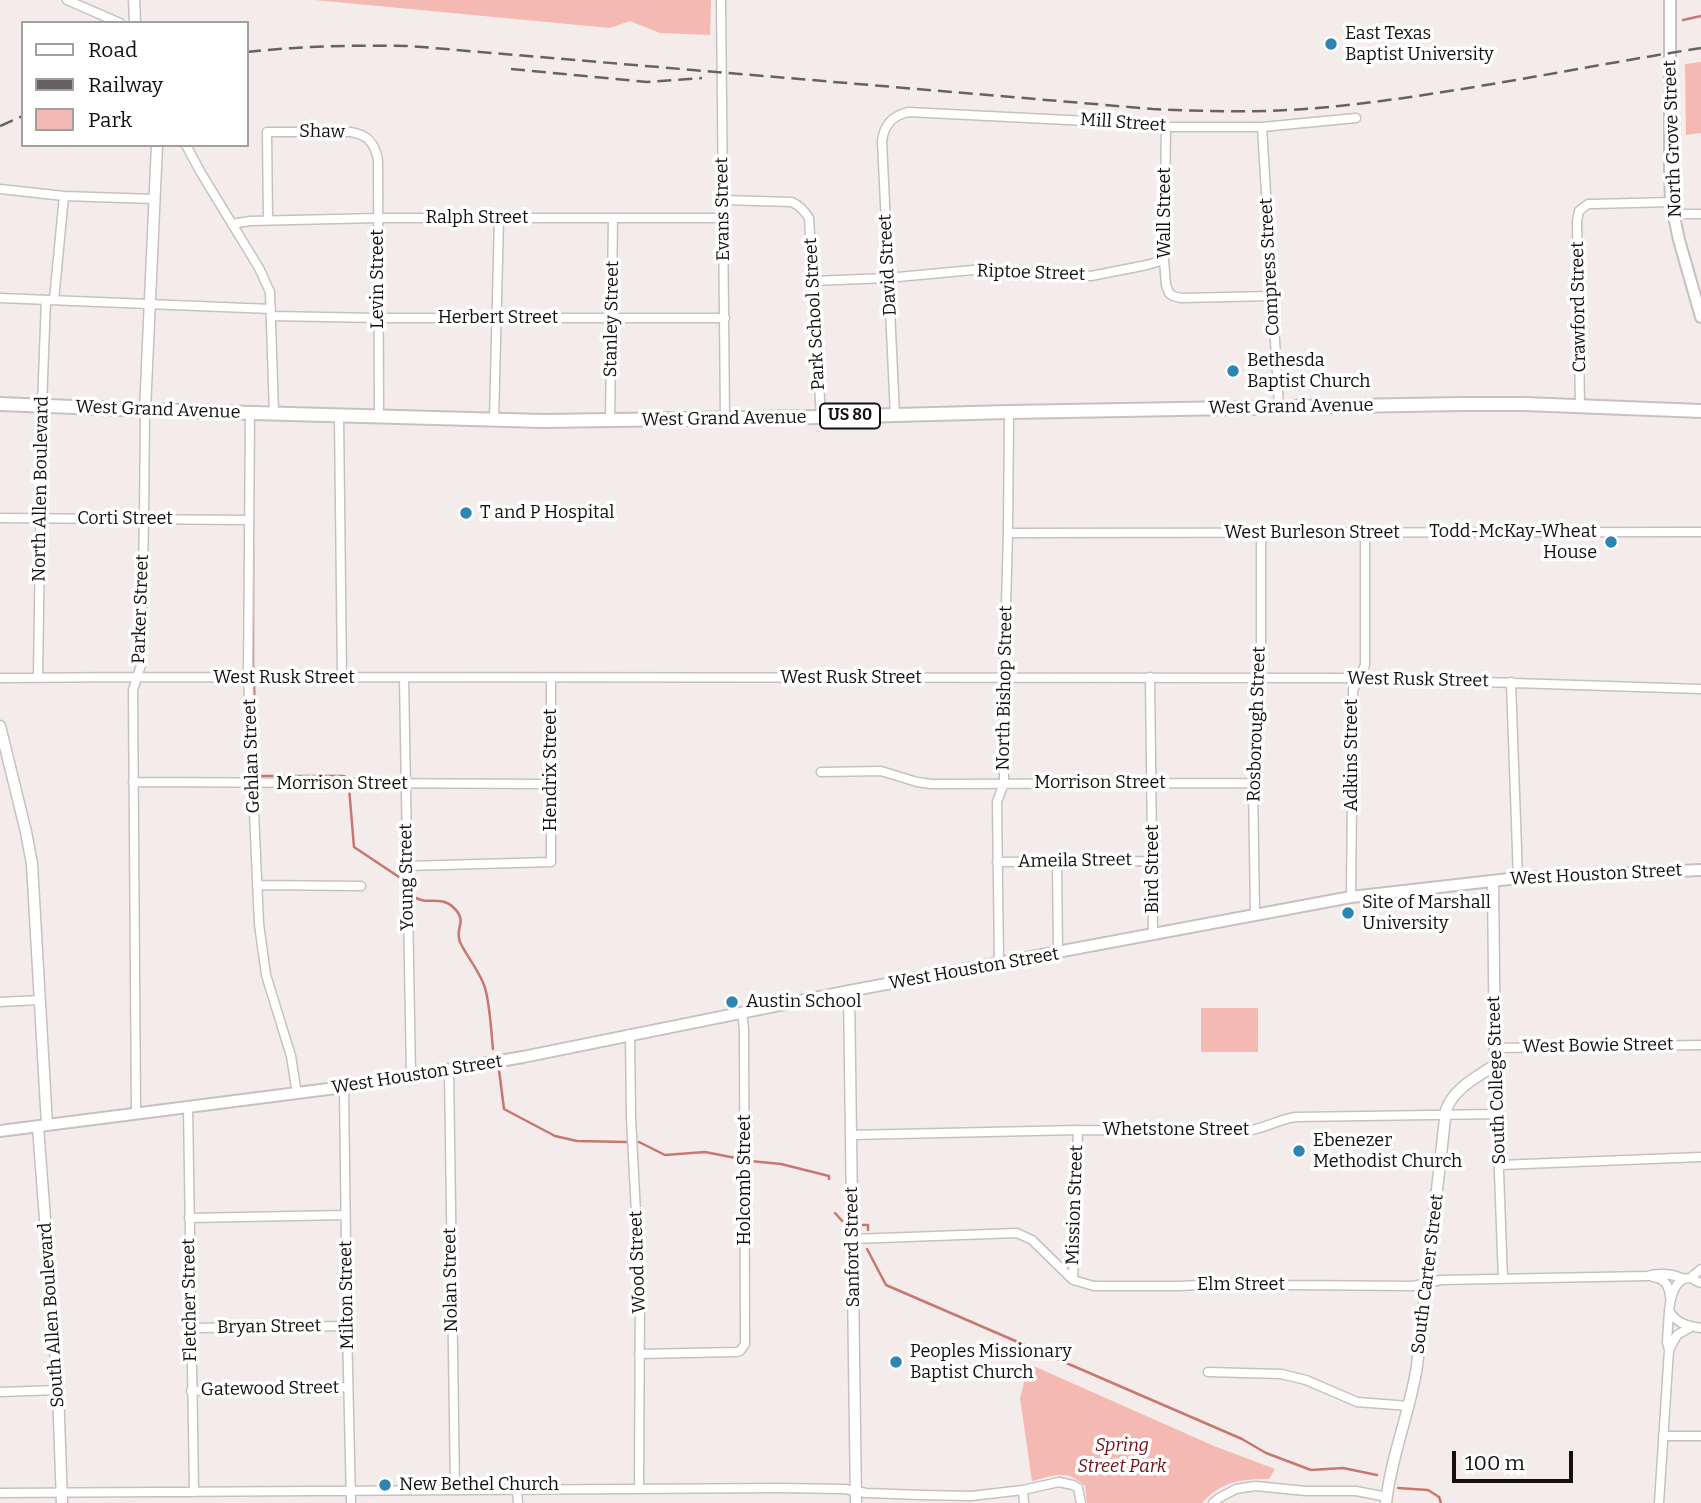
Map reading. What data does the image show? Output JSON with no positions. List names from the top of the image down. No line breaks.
{"streets":{"highway":["West Grand Avenue","US 80"],"main road":["North Grove Street","West Houston Street"],"street":["Mill Street","Shaw","Evans Street","Wall Street","Ralph Street","David Street","Compress Street","Riptoe Street","Levin Street","Crawford Street","Park School Street","Herbert Street","Stanley Street","North Allen Boulevard","Corti Street","West Burleson Street","Parker Street","West Rusk Street","North Bishop Street","Rosborough Street","Adkins Street","Gehlan Street","Hendrix Street","Morrison Street","Ameila Street","Bird Street","Young Street","West Bowie Street","South College Street","Whetstone Street","Holcomb Street","Mission Street","Sanford Street","Wood Street","South Carter Street","Nolan Street","Elm Street","Milton Street","Fletcher Street","South Allen Boulevard","Bryan Street","Gatewood Street"]},"crossings":[["Mill Street","Wall Street"],["Mill Street","David Street"],["Mill Street","Compress Street"],["Shaw","Ralph Street"],["Shaw","Levin Street"],["North Grove Street","Crawford Street"],["Evans Street","Ralph Street"],["Evans Street","Park School Street"],["Evans Street","Herbert Street"],["Evans Street","West Grand Avenue"],["Wall Street","Compress Street"],["Wall Street","Riptoe Street"],["Ralph Street","Levin Street"],["Ralph Street","Stanley Street"],["David Street","Riptoe Street"],["David Street","West Grand Avenue"],["Compress Street","West Grand Avenue"],["Riptoe Street","Park School Street"],["Levin Street","Herbert Street"],["Levin Street","West Grand Avenue"],["Crawford Street","West Grand Avenue"],["Park School Street","West Grand Avenue"],["Herbert Street","Stanley Street"],["Herbert Street","North Allen Boulevard"],["Herbert Street","Parker Street"],["Stanley Street","West Grand Avenue"],["West Grand Avenue","North Allen Boulevard"],["West Grand Avenue","Parker Street"],["West Grand Avenue","North Bishop Street"],["West Grand Avenue","Gehlan Street"],["North Allen Boulevard","Corti Street"],["North Allen Boulevard","West Rusk Street"],["Corti Street","Parker Street"],["Corti Street","Gehlan Street"],["West Burleson Street","North Bishop Street"],["West Burleson Street","Rosborough Street"],["West Burleson Street","Adkins Street"],["Parker Street","West Rusk Street"],["Parker Street","Morrison Street"],["Parker Street","West Houston Street"],["West Rusk Street","North Bishop Street"],["West Rusk Street","Rosborough Street"],["West Rusk Street","Adkins Street"],["West Rusk Street","Gehlan Street"],["West Rusk Street","Hendrix Street"],["West Rusk Street","Bird Street"],["West Rusk Street","Young Street"],["North Bishop Street","Morrison Street"],["North Bishop Street","Ameila Street"],["North Bishop Street","West Houston Street"],["Rosborough Street","Morrison Street"],["Rosborough Street","West Houston Street"],["Adkins Street","West Houston Street"],["Gehlan Street","Morrison Street"],["Gehlan Street","West Houston Street"],["Hendrix Street","Morrison Street"],["Hendrix Street","Young Street"],["Morrison Street","Bird Street"],["Morrison Street","Young Street"],["Ameila Street","Bird Street"],["Bird Street","West Houston Street"],["West Houston Street","Young Street"],["West Houston Street","South College Street"],["West Houston Street","Holcomb Street"],["West Houston Street","Sanford Street"],["West Houston Street","Wood Street"],["West Houston Street","Nolan Street"],["West Houston Street","Milton Street"],["West Houston Street","Fletcher Street"],["West Houston Street","South Allen Boulevard"],["West Bowie Street","South College Street"],["South College Street","Whetstone Street"],["South College Street","South Carter Street"],["South College Street","Elm Street"],["Whetstone Street","Mission Street"],["Whetstone Street","Sanford Street"],["Whetstone Street","South Carter Street"],["Holcomb Street","Wood Street"],["Mission Street","Elm Street"],["South Carter Street","Elm Street"],["Milton Street","Bryan Street"],["Milton Street","Gatewood Street"],["Fletcher Street","Bryan Street"],["Fletcher Street","Gatewood Street"]],"parks":["Spring Street Park"],"places":["East Texas Baptist University","Bethesda Baptist Church","T and P Hospital","Todd-McKay-Wheat House","Site of Marshall University","Austin School","Ebenezer Methodist Church","Peoples Missionary Baptist Church","New Bethel Church"],"legend":["Road","Railway","Park"],"scale_bar":"100 m"}
